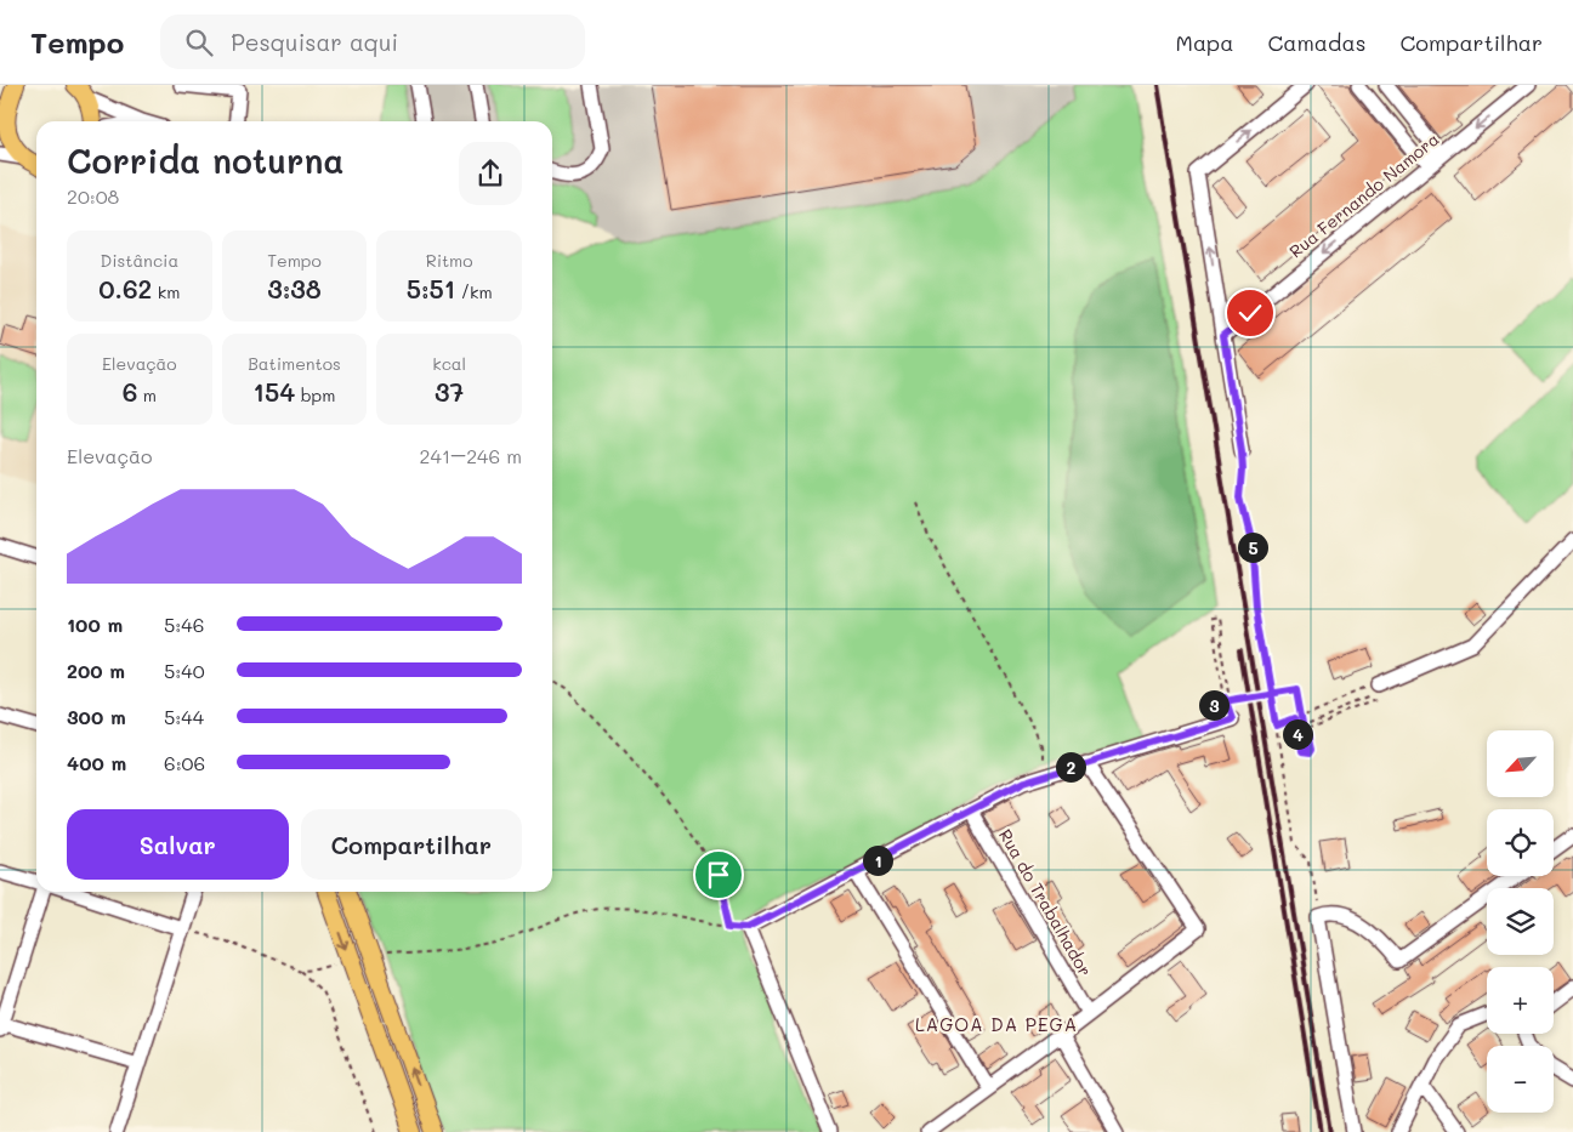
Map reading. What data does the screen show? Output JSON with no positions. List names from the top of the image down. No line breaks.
{"streets":{"street":["Rua Fernando Namora","Rua do Trabalhador"]},"one_way":["Rua Fernando Namora"],"districts":["LAGOA DA PEGA"],"north":"bottom left","page":{"header":"Tempo","search":"Pesquisar aqui","nav":["Mapa","Camadas","Compartilhar"],"heading":["Corrida noturna","20:08"],"stats":[["Distância","0.62 km"],["Tempo","3:38"],["Ritmo","5:51 /km"],["Elevação","6 m"],["Batimentos","154 bpm"],["kcal","37"]],"chart":["Elevação","241–246 m"],"pins":["5","3","4","2","1"],"list":[{"name":"100 m","note":"5:46"},{"name":"200 m","note":"5:40"},{"name":"300 m","note":"5:44"},{"name":"400 m","note":"6:06"}],"map_buttons":["+","−"],"buttons":["Salvar","Compartilhar"]}}
